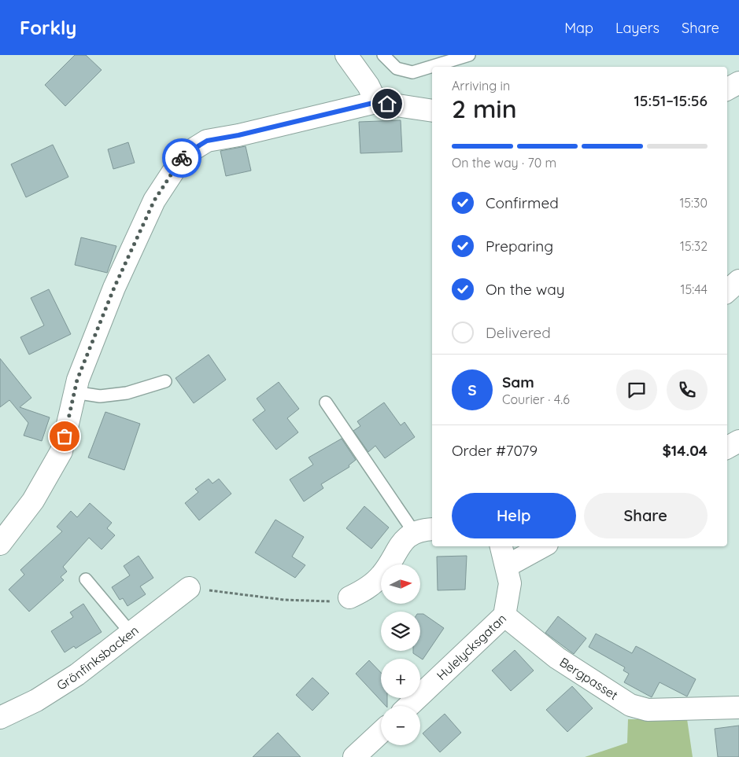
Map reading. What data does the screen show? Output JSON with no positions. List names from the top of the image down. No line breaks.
{"streets":{"street":["Hulelycksgatan","Grönfinksbacken","Bergpasset"]},"crossings":[["Hulelycksgatan","Bergpasset"]],"north":"right","page":{"header":"Forkly","nav":["Map","Layers","Share"],"heading":["2 min","Arriving in","15:51–15:56"],"panel":["Sam","Courier · 4.6","Order #7079","$14.04"],"bar":"On the way · 70 m","list":[["Confirmed","15:30"],["Preparing","15:32"],["On the way","15:44"],"Delivered"],"round":"S","buttons":["Help","Share"],"map_buttons":["+","−"]}}
